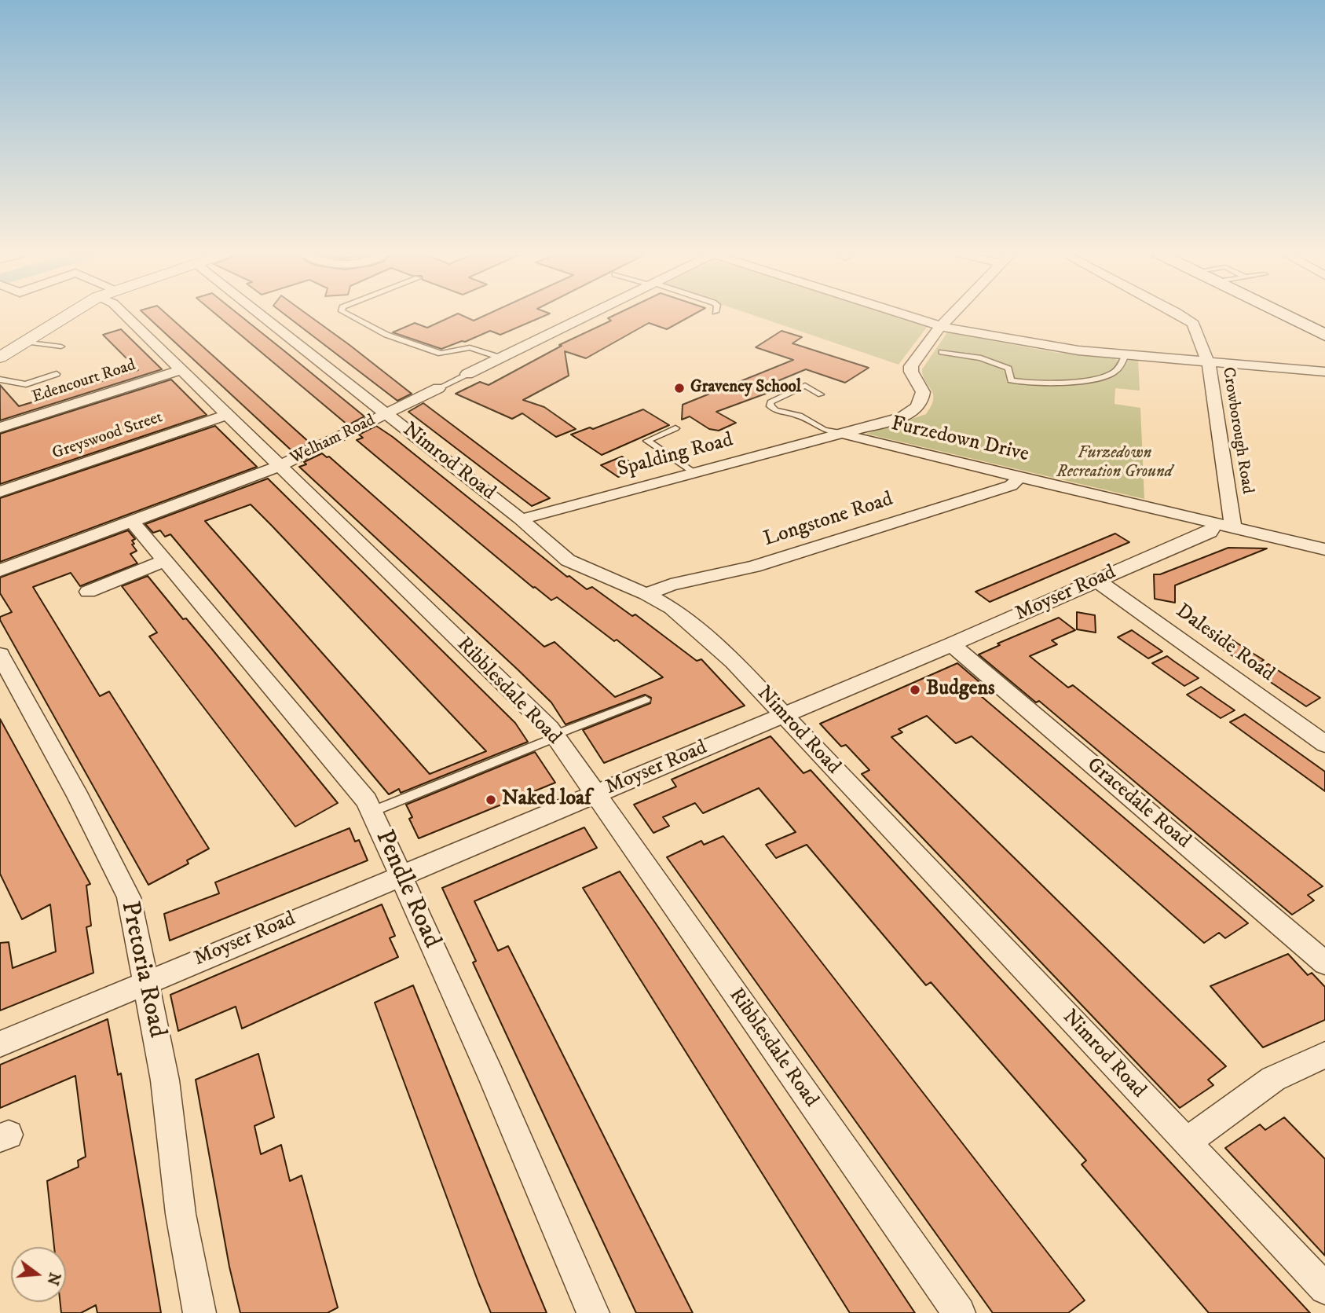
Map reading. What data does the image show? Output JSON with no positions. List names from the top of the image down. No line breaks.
{"streets":{"street":["Edencourt Road","Crowborough Road","Greyswood Street","Welham Road","Furzedown Drive","Spalding Road","Nimrod Road","Longstone Road","Moyser Road","Daleside Road","Ribblesdale Road","Gracedale Road","Pendle Road","Pretoria Road"]},"crossings":[["Edencourt Road","Ribblesdale Road"],["Crowborough Road","Furzedown Drive"],["Crowborough Road","Moyser Road"],["Greyswood Street","Ribblesdale Road"],["Welham Road","Nimrod Road"],["Welham Road","Ribblesdale Road"],["Welham Road","Pendle Road"],["Furzedown Drive","Spalding Road"],["Furzedown Drive","Longstone Road"],["Furzedown Drive","Moyser Road"],["Spalding Road","Nimrod Road"],["Nimrod Road","Longstone Road"],["Nimrod Road","Moyser Road"],["Moyser Road","Daleside Road"],["Moyser Road","Ribblesdale Road"],["Moyser Road","Gracedale Road"],["Moyser Road","Pendle Road"],["Moyser Road","Pretoria Road"]],"parks":["Furzedown Recreation Ground"],"places":["Graveney School","Budgens","Naked loaf"],"north":"right"}
